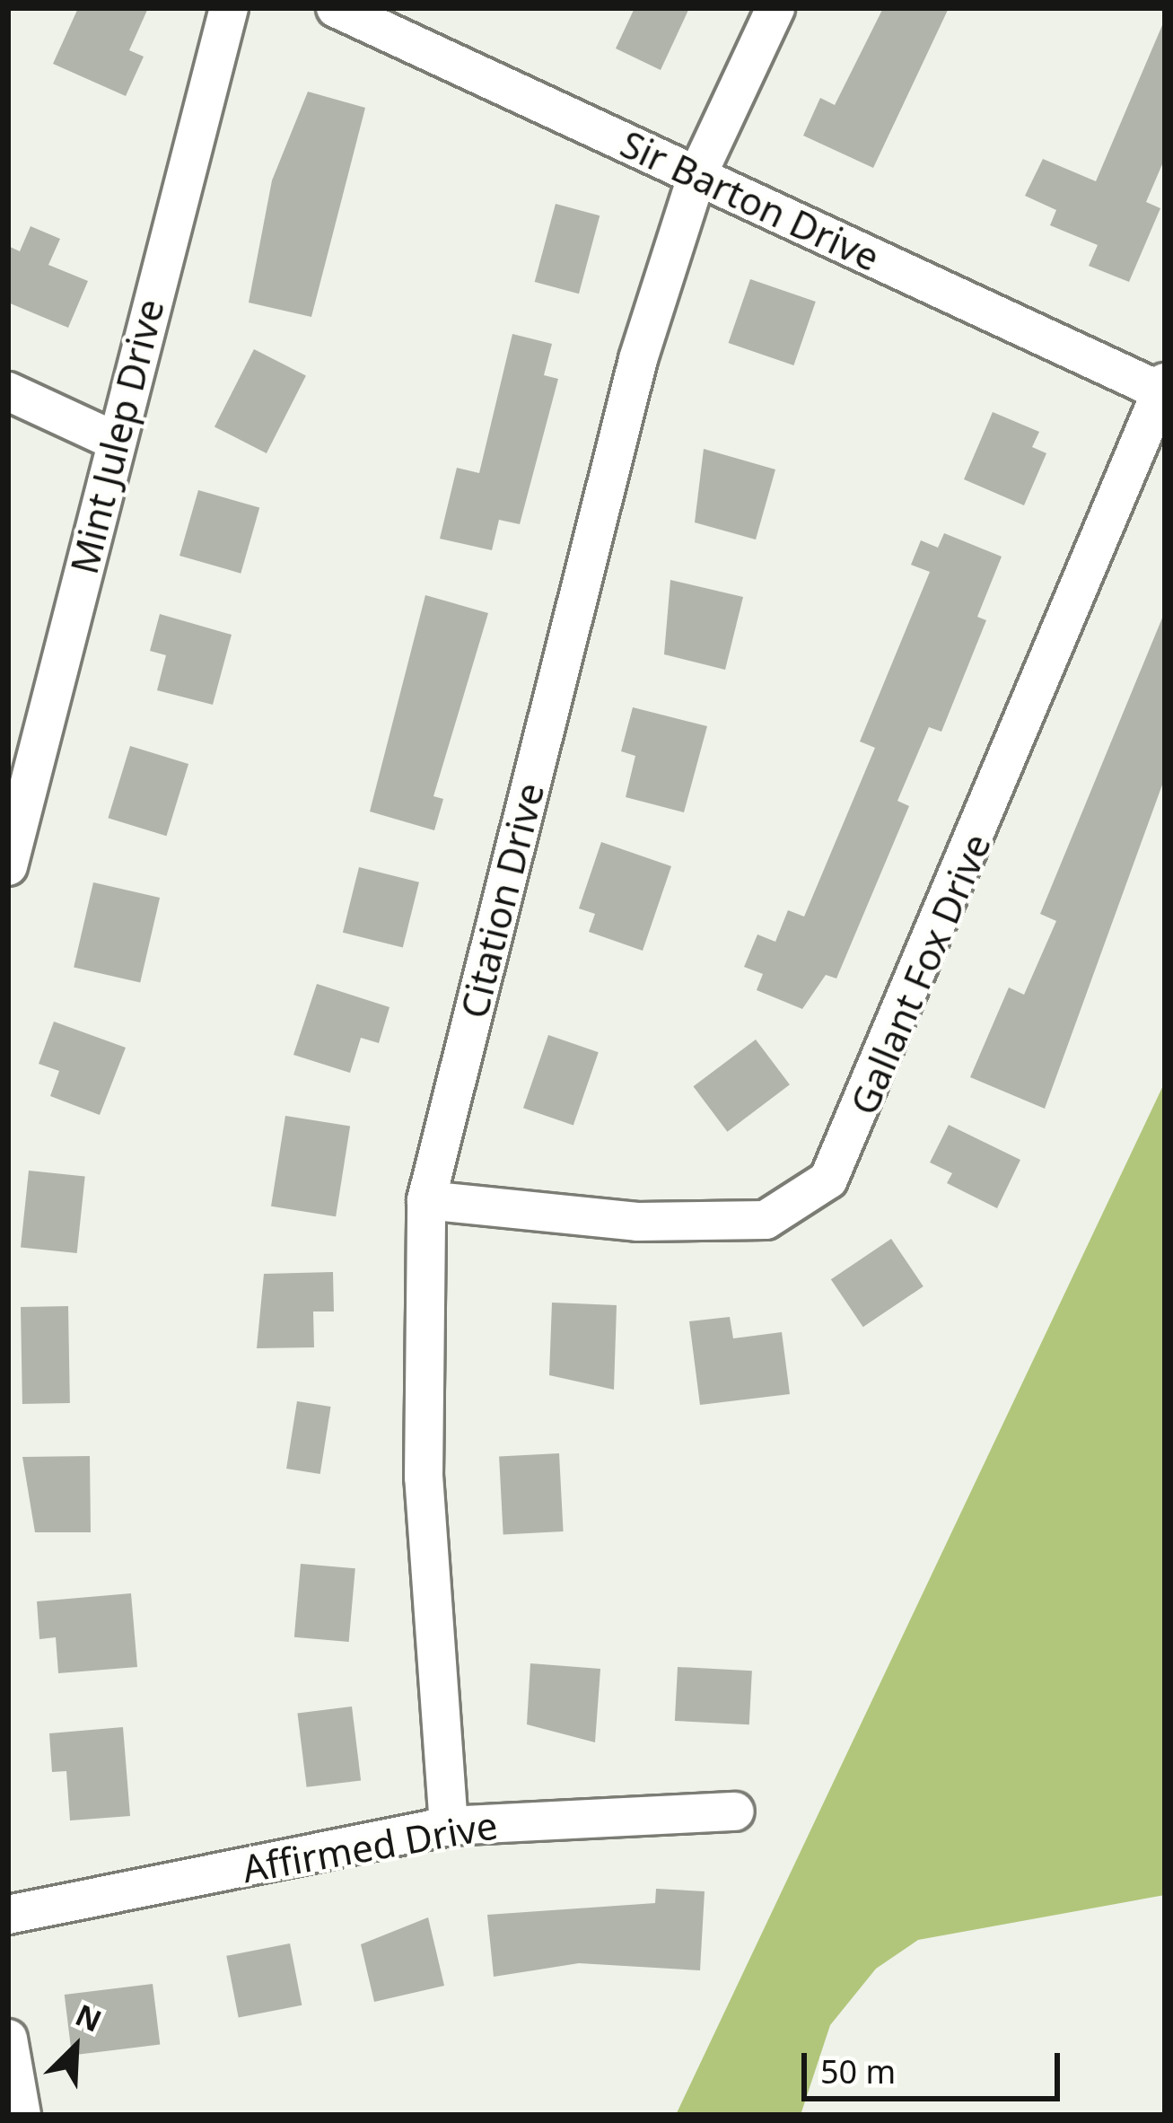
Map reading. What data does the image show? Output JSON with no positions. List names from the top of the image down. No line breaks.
{"streets":{"street":["Sir Barton Drive","Mint Julep Drive","Citation Drive","Gallant Fox Drive","Affirmed Drive"]},"crossings":[["Sir Barton Drive","Citation Drive"],["Sir Barton Drive","Gallant Fox Drive"],["Citation Drive","Gallant Fox Drive"],["Citation Drive","Affirmed Drive"]],"scale_bar":"50 m","north":"top right"}
